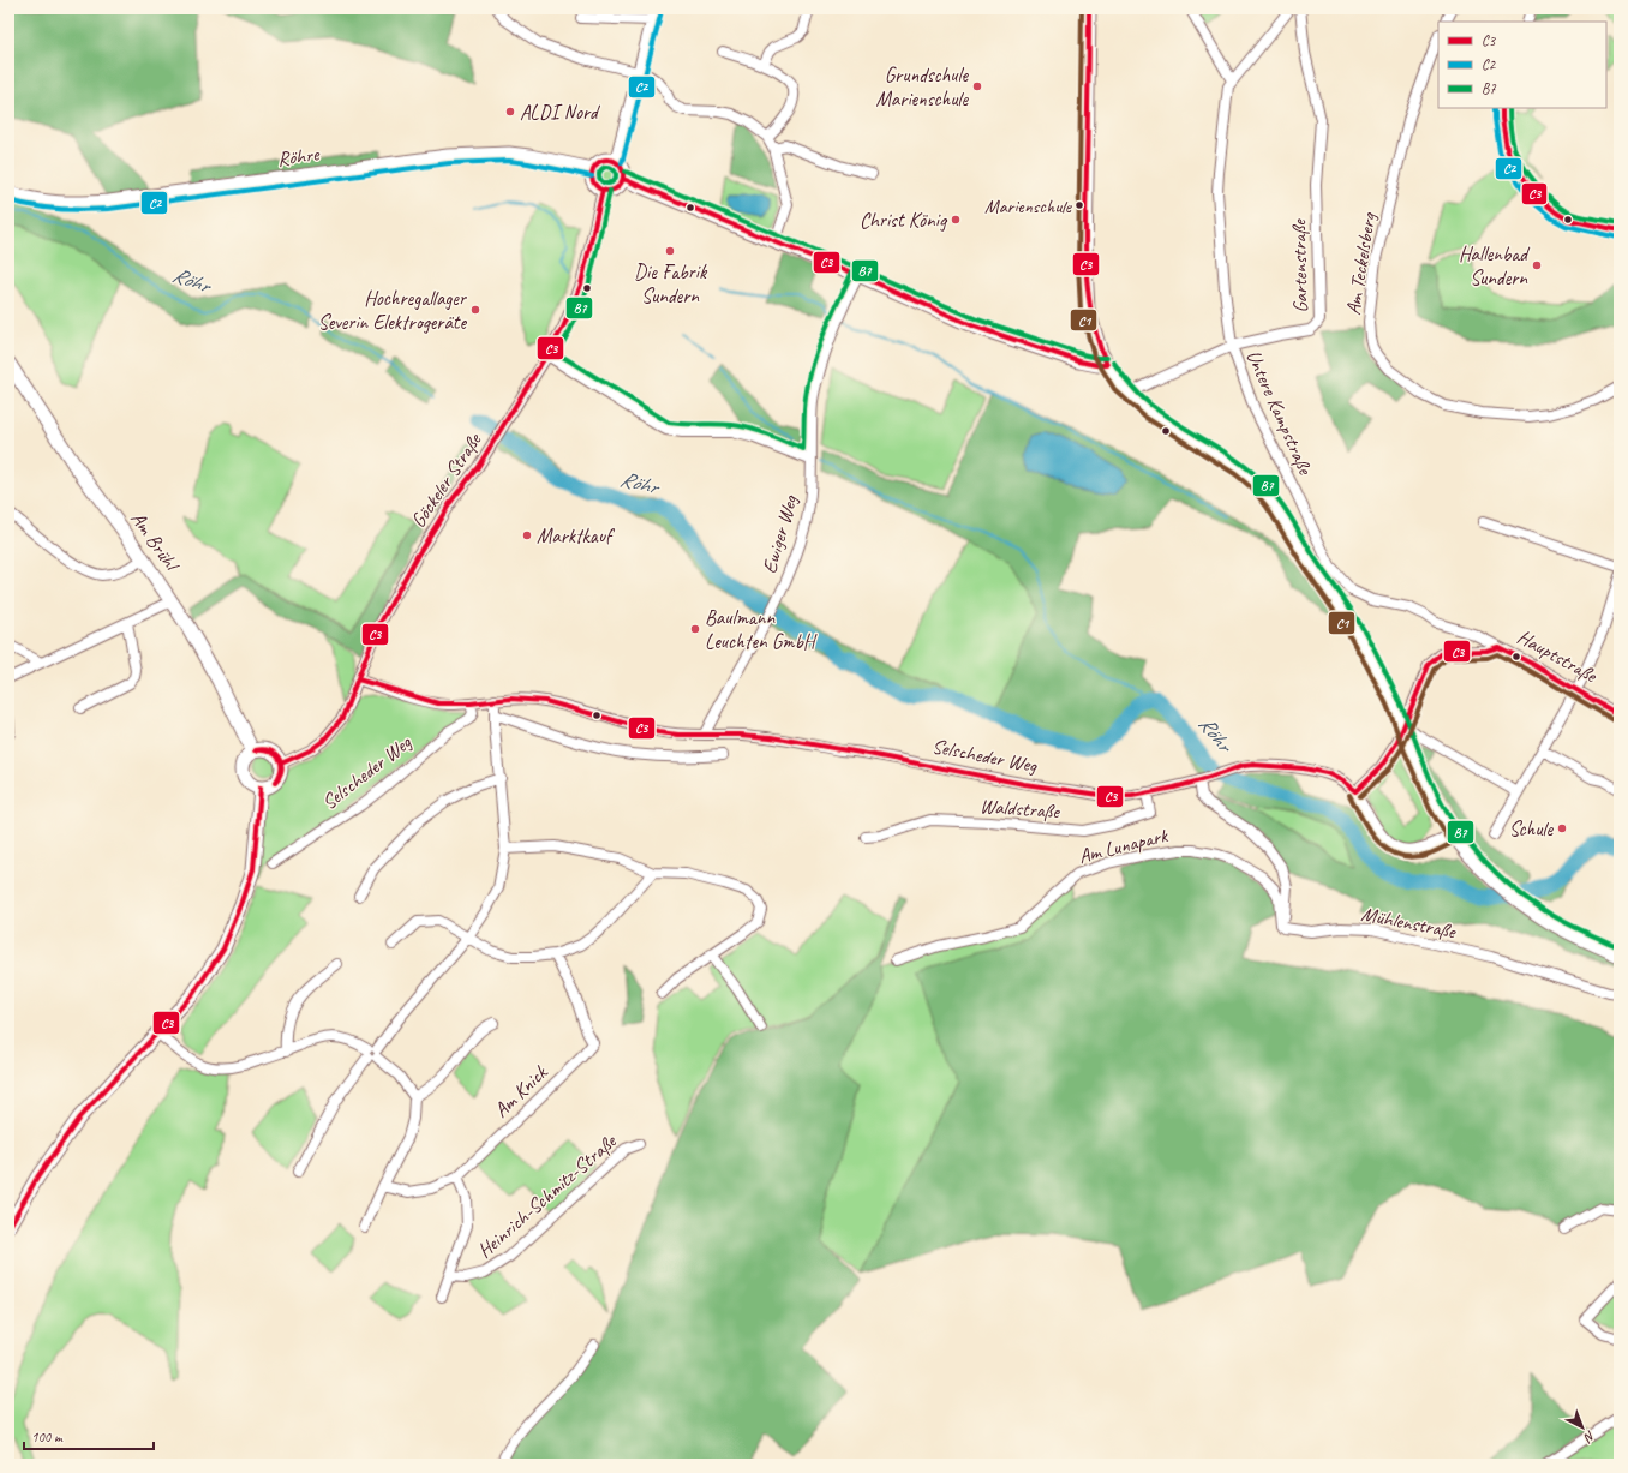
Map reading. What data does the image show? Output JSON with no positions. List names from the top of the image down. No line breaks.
{"streets":{"main road":["Röhre","Am Brühl"],"street":["Am Teckelsberg","Gartenstraße","Untere Kampstraße","Göckeler Straße","Ewiger Weg","Hauptstraße","Selscheder Weg","Waldstraße","Am Lunapark","Mühlenstraße","Am Knick","Heinrich-Schmitz-Straße"]},"crossings":[["Röhre","Göckeler Straße"],["Gartenstraße","Untere Kampstraße"],["Untere Kampstraße","Hauptstraße"],["Göckeler Straße","Am Brühl"],["Göckeler Straße","Selscheder Weg"],["Ewiger Weg","Selscheder Weg"],["Hauptstraße","Selscheder Weg"],["Selscheder Weg","Waldstraße"],["Am Lunapark","Mühlenstraße"],["Am Knick","Heinrich-Schmitz-Straße"]],"water":["Röhr"],"places":["Grundschule Marienschule","ALDI Nord","Marienschule","Christ König","Die Fabrik Sundern","Hallenbad Sundern","Hochregallager Severin Elektrogeräte","Marktkauf","Baulmann Leuchten GmbH","Schule"],"lines":["transit line C3","transit line C1","transit line C2","transit line B7"],"legend":["C3","C2","B7"],"scale_bar":"100 m","north":"bottom right"}
